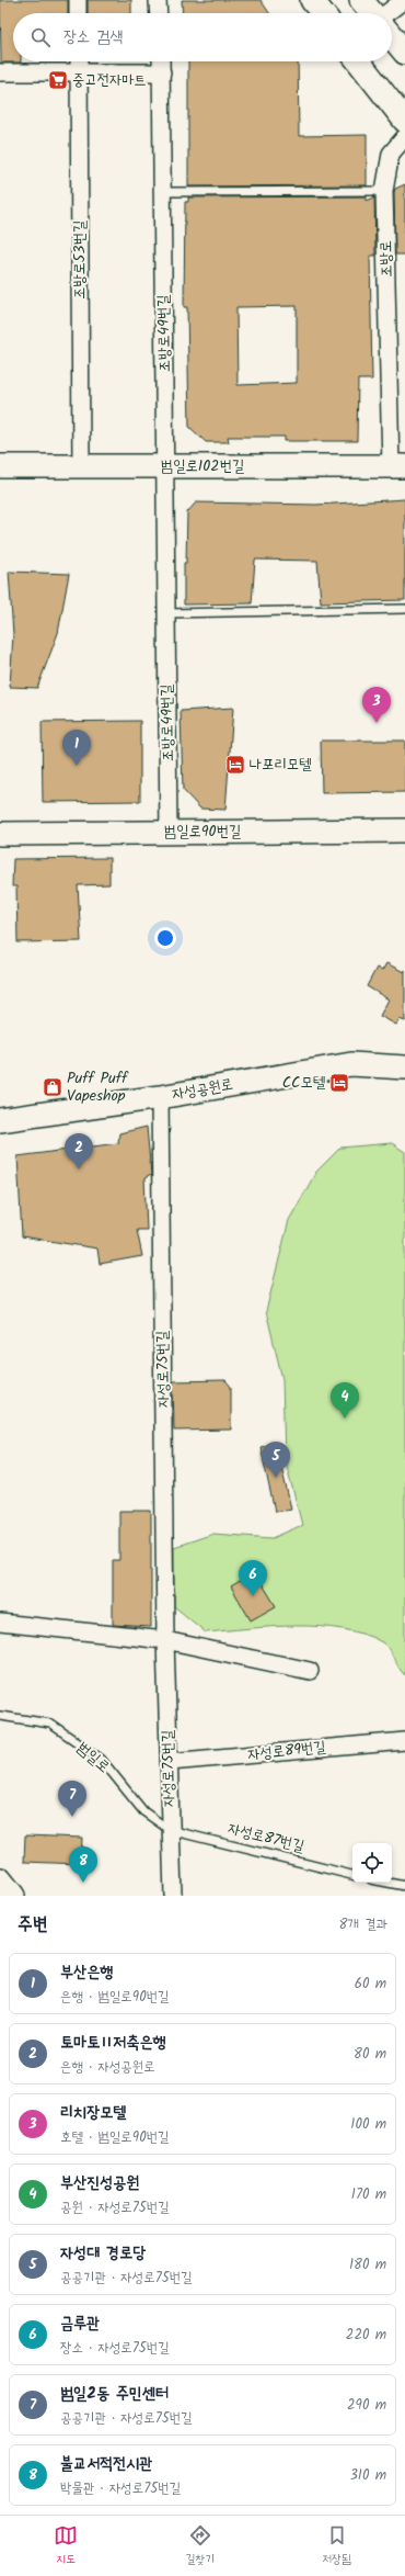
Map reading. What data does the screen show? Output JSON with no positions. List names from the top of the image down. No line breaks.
{"streets":{"street":["조방로","조방로53번길","조방로49번길","범일로102번길","범일로90번길","자성공원로","자성로75번길","자성로89번길"],"lane":["범일로","자성로87번길"]},"crossings":[["조방로","범일로102번길"],["조방로53번길","범일로102번길"],["조방로49번길","범일로102번길"],["조방로49번길","범일로90번길"],["자성공원로","자성로75번길"],["자성로75번길","자성로89번길"],["자성로75번길","범일로"],["자성로75번길","자성로87번길"],["범일로","자성로87번길"]],"places":{"supermarket":["중고전자마트"],"hotel":["나포리모텔","CC모텔"],"shop":["Puff Puff Vapeshop"]},"page":{"search":"장소 검색","pins":["3","1","2","4","5","6","7","8"],"heading":["주변","8개 결과"],"list":[{"mark":"1","name":"부산은행","note":"은행 · 범일로90번길","value":"60 m"},{"mark":"2","name":"토마토Ⅱ저축은행","note":"은행 · 자성공원로","value":"80 m"},{"mark":"3","name":"리치장모텔","note":"호텔 · 범일로90번길","value":"100 m"},{"mark":"4","name":"부산진성공원","note":"공원 · 자성로75번길","value":"170 m"},{"mark":"5","name":"자성대 경로당","note":"공공기관 · 자성로75번길","value":"180 m"},{"mark":"6","name":"금루관","note":"장소 · 자성로75번길","value":"220 m"},{"mark":"7","name":"범일2동 주민센터","note":"공공기관 · 자성로75번길","value":"290 m"},{"mark":"8","name":"불교서적전시관","note":"박물관 · 자성로75번길","value":"310 m"}],"nav":["지도","길찾기","저장됨"]}}
